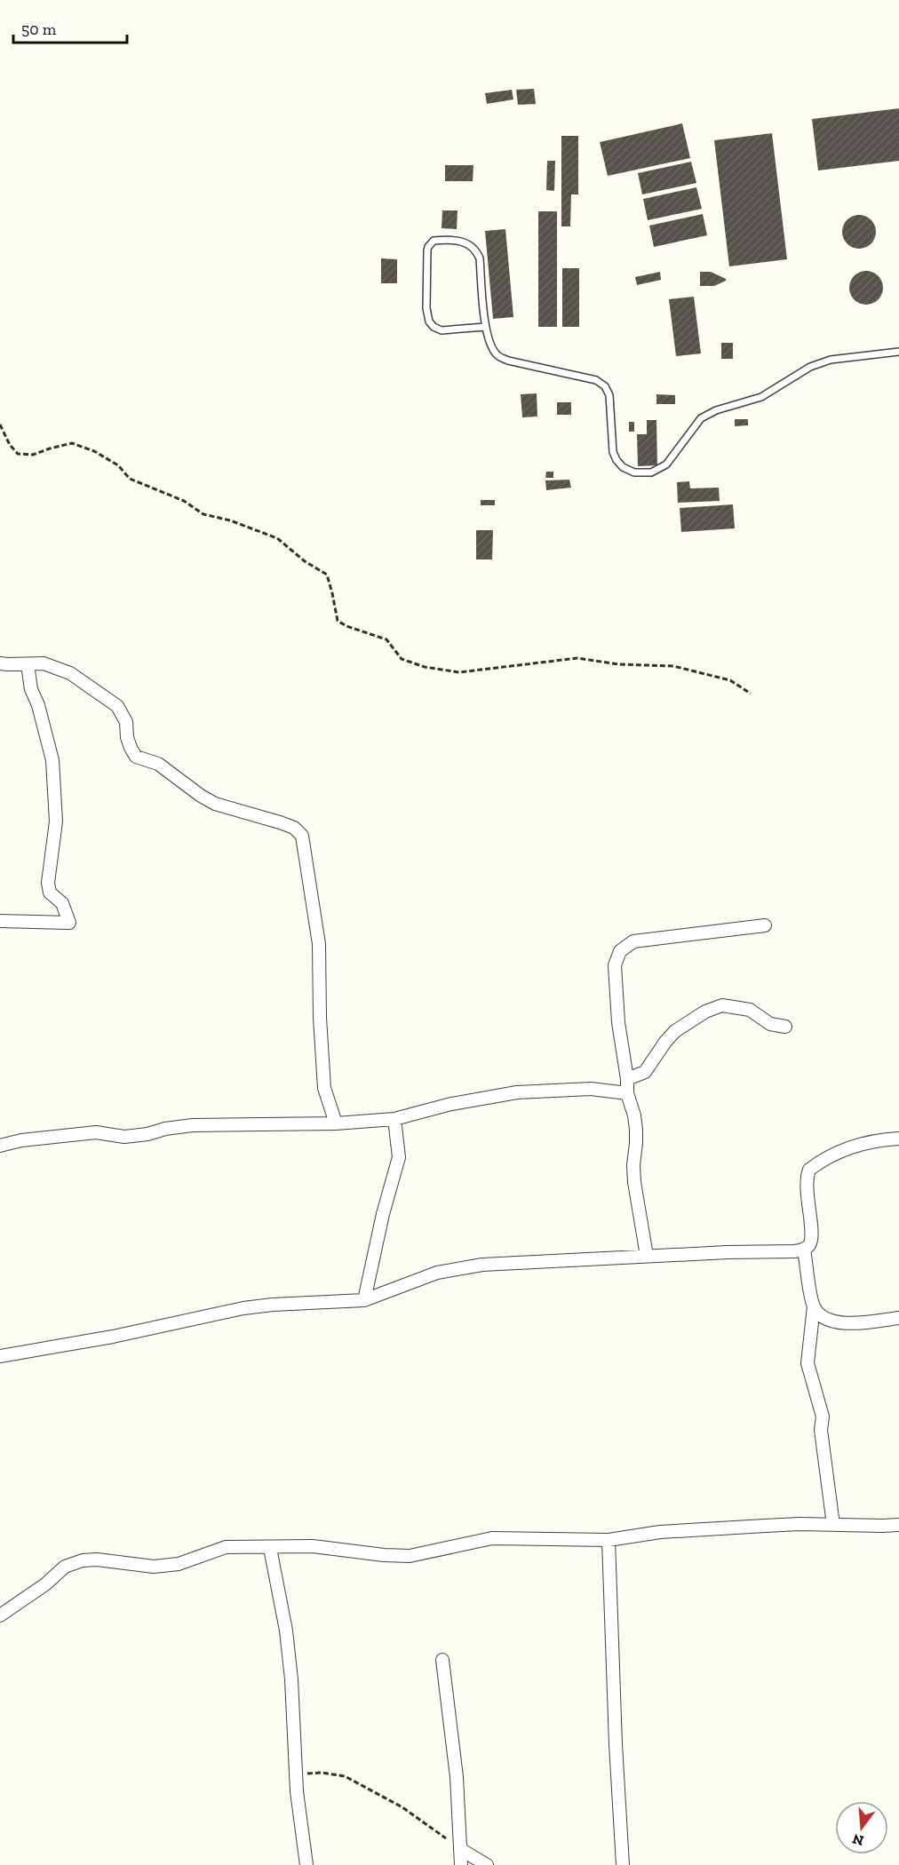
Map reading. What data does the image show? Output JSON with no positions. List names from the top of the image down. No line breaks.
{"scale_bar":"50 m","north":"bottom"}
